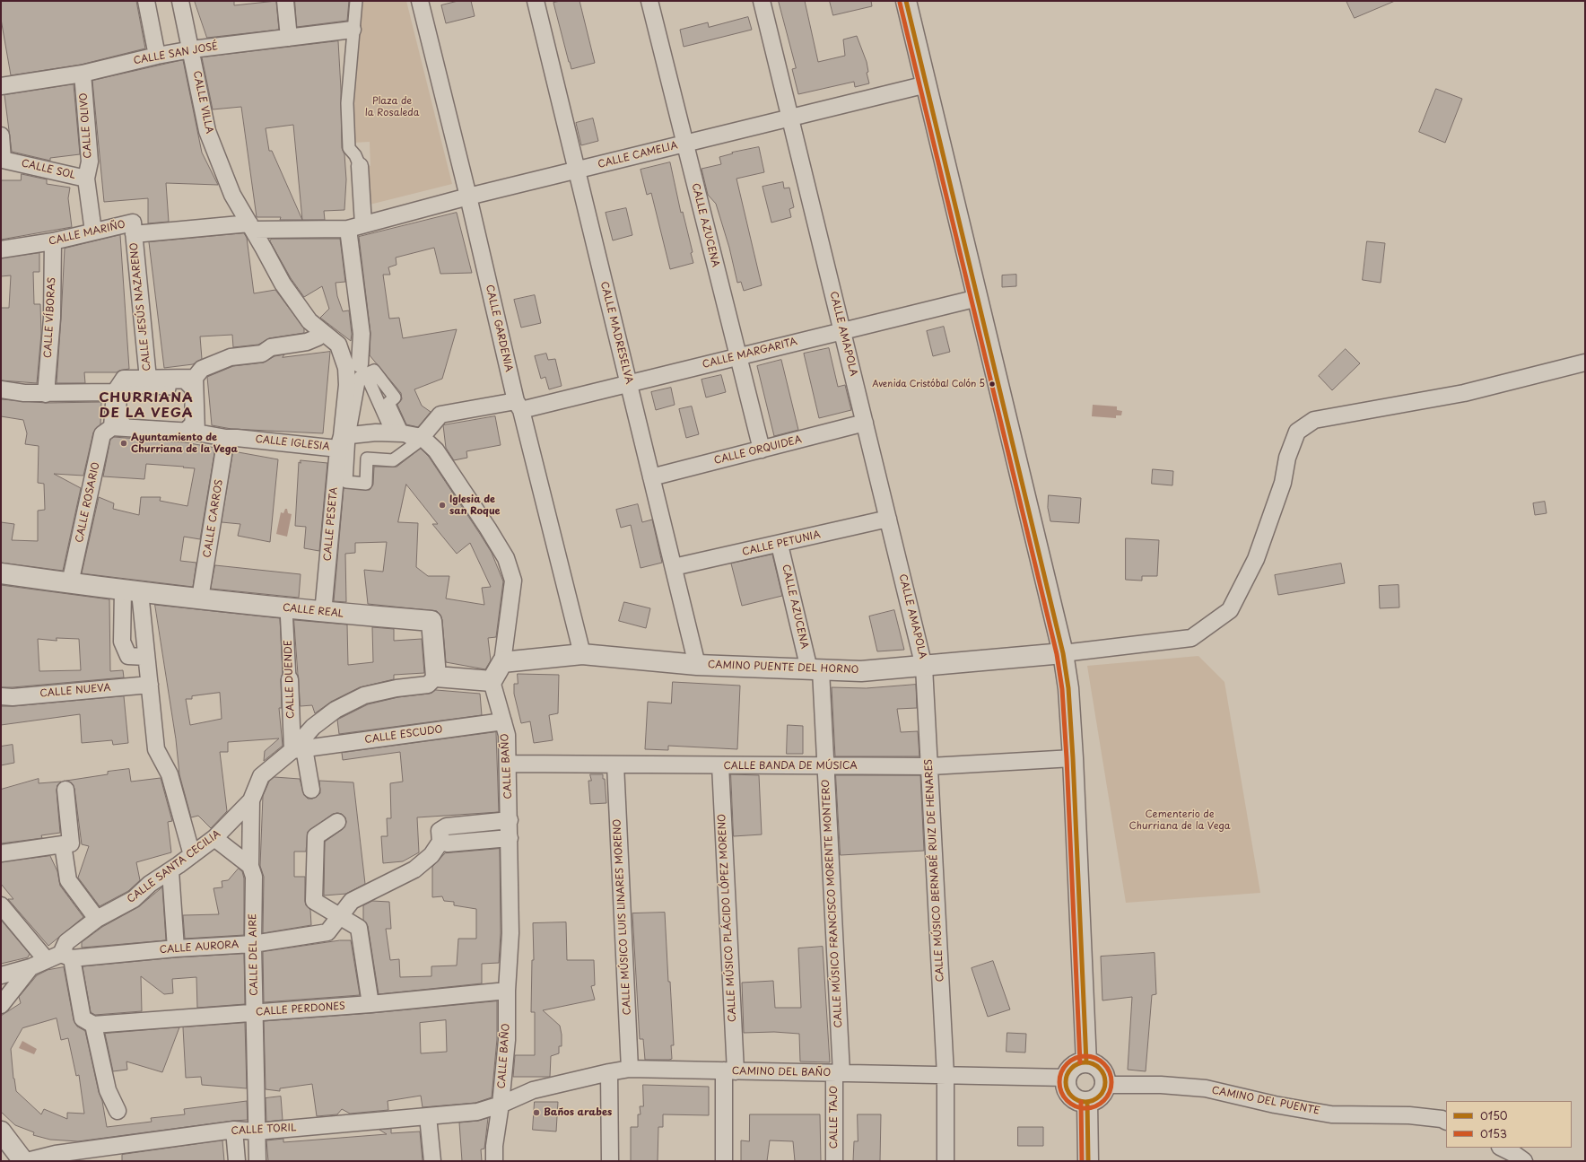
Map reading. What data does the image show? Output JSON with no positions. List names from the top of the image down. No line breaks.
{"streets":{"main road":["CALLE REAL","CAMINO PUENTE DEL HORNO"],"street":["CALLE SAN JOSÉ","CALLE VILLA","CALLE OLIVO","CALLE CAMELIA","CALLE SOL","CALLE AZUCENA","CALLE MARIÑO","CALLE JESÚS NAZARENO","CALLE VÍBORAS","CALLE GARDENIA","CALLE MADRESELVA","CALLE AMAPOLA","CALLE MARGARITA","CALLE IGLESIA","CALLE ORQUIDEA","CALLE ROSARIO","CALLE CARROS","CALLE PESETA","CALLE PETUNIA","CALLE DUENDE","CALLE NUEVA","CALLE ESCUDO","CALLE BAÑO","CALLE BANDA DE MÚSICA","CALLE SANTA CECILIA","CALLE MÚSICO BERNABÉ RUIZ DE HENARES","CALLE MÚSICO FRANCISCO MORENTE MONTERO","CALLE MÚSICO LUIS LINARES MORENO","CALLE MÚSICO PLÁCIDO LÓPEZ MORENO","CALLE AURORA","CALLE DEL AIRE","CALLE PERDONES","CAMINO DEL BAÑO","CAMINO DEL PUENTE","CALLE TAJO","CALLE TORIL"]},"crossings":[["CALLE SAN JOSÉ","CALLE VILLA"],["CALLE SAN JOSÉ","CALLE OLIVO"],["CALLE VILLA","CALLE MARIÑO"],["CALLE VILLA","CALLE PESETA"],["CALLE OLIVO","CALLE SOL"],["CALLE CAMELIA","CALLE AZUCENA"],["CALLE CAMELIA","CALLE MARIÑO"],["CALLE CAMELIA","CALLE GARDENIA"],["CALLE CAMELIA","CALLE MADRESELVA"],["CALLE CAMELIA","CALLE AMAPOLA"],["CALLE SOL","CALLE MARIÑO"],["CALLE AZUCENA","CALLE MARGARITA"],["CALLE AZUCENA","CALLE ORQUIDEA"],["CALLE AZUCENA","CALLE PETUNIA"],["CALLE AZUCENA","CAMINO PUENTE DEL HORNO"],["CALLE AZUCENA","CALLE MÚSICO FRANCISCO MORENTE MONTERO"],["CALLE MARIÑO","CALLE JESÚS NAZARENO"],["CALLE MARIÑO","CALLE VÍBORAS"],["CALLE GARDENIA","CALLE MARGARITA"],["CALLE GARDENIA","CAMINO PUENTE DEL HORNO"],["CALLE MADRESELVA","CALLE MARGARITA"],["CALLE MADRESELVA","CALLE ORQUIDEA"],["CALLE MADRESELVA","CALLE PETUNIA"],["CALLE MADRESELVA","CAMINO PUENTE DEL HORNO"],["CALLE AMAPOLA","CALLE MARGARITA"],["CALLE AMAPOLA","CALLE ORQUIDEA"],["CALLE AMAPOLA","CALLE PETUNIA"],["CALLE AMAPOLA","CAMINO PUENTE DEL HORNO"],["CALLE AMAPOLA","CALLE MÚSICO BERNABÉ RUIZ DE HENARES"],["CALLE IGLESIA","CALLE ROSARIO"],["CALLE IGLESIA","CALLE CARROS"],["CALLE IGLESIA","CALLE PESETA"],["CALLE ROSARIO","CALLE REAL"],["CALLE CARROS","CALLE REAL"],["CALLE PESETA","CALLE REAL"],["CALLE REAL","CALLE DUENDE"],["CAMINO PUENTE DEL HORNO","CALLE MÚSICO BERNABÉ RUIZ DE HENARES"],["CAMINO PUENTE DEL HORNO","CALLE MÚSICO FRANCISCO MORENTE MONTERO"],["CALLE DUENDE","CALLE ESCUDO"],["CALLE ESCUDO","CALLE BAÑO"],["CALLE BAÑO","CALLE BANDA DE MÚSICA"],["CALLE BAÑO","CALLE AURORA"],["CALLE BAÑO","CALLE PERDONES"],["CALLE BAÑO","CAMINO DEL BAÑO"],["CALLE BAÑO","CALLE TORIL"],["CALLE BANDA DE MÚSICA","CALLE MÚSICO BERNABÉ RUIZ DE HENARES"],["CALLE BANDA DE MÚSICA","CALLE MÚSICO FRANCISCO MORENTE MONTERO"],["CALLE BANDA DE MÚSICA","CALLE MÚSICO LUIS LINARES MORENO"],["CALLE BANDA DE MÚSICA","CALLE MÚSICO PLÁCIDO LÓPEZ MORENO"],["CALLE SANTA CECILIA","CALLE AURORA"],["CALLE SANTA CECILIA","CALLE DEL AIRE"],["CALLE MÚSICO BERNABÉ RUIZ DE HENARES","CAMINO DEL BAÑO"],["CALLE MÚSICO FRANCISCO MORENTE MONTERO","CAMINO DEL BAÑO"],["CALLE MÚSICO FRANCISCO MORENTE MONTERO","CALLE TAJO"],["CALLE MÚSICO LUIS LINARES MORENO","CAMINO DEL BAÑO"],["CALLE MÚSICO PLÁCIDO LÓPEZ MORENO","CAMINO DEL BAÑO"],["CALLE AURORA","CALLE DEL AIRE"],["CALLE DEL AIRE","CALLE PERDONES"],["CALLE DEL AIRE","CALLE TORIL"],["CAMINO DEL BAÑO","CAMINO DEL PUENTE"],["CAMINO DEL BAÑO","CALLE TAJO"],["CAMINO DEL BAÑO","CALLE TORIL"]],"districts":["CHURRIANA DE LA VEGA"],"parks":["Plaza de la Rosaleda","Cementerio de Churriana de la Vega"],"places":["Avenida Cristóbal Colón 5","Ayuntamiento de Churriana de la Vega","Iglesia de san Roque","Baños arabes"],"lines":["transit line 0150","transit line 0153"],"legend":["0150","0153"]}
